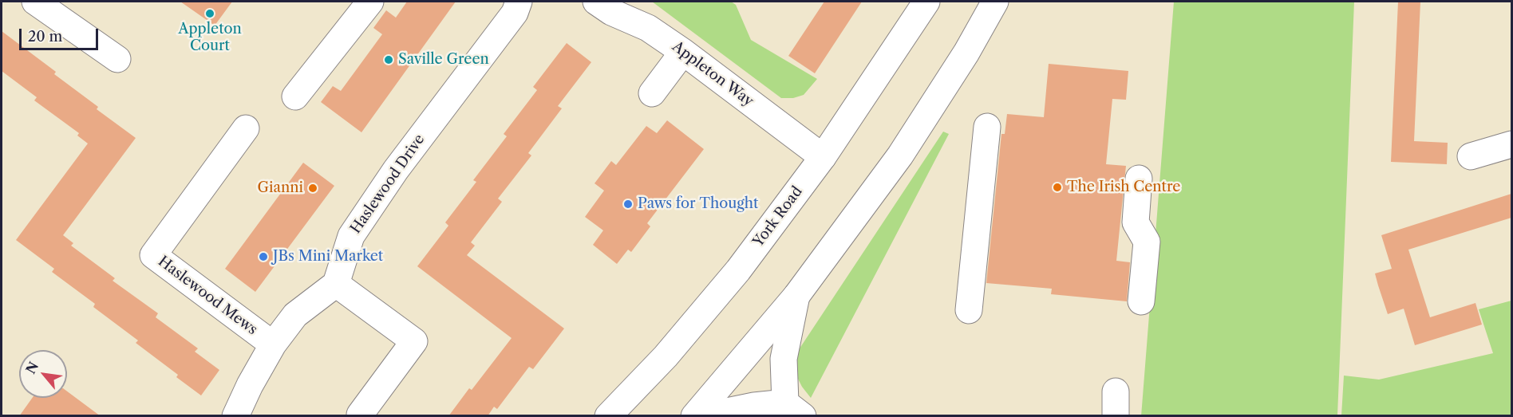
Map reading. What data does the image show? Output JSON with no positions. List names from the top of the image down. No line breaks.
{"streets":{"main road":["Appleton Way","Haslewood Drive","York Road","Haslewood Mews"]},"crossings":[["Appleton Way","York Road"]],"places":["Appleton Court","Saville Green","The Irish Centre","Gianni","Paws for Thought","JBs Mini Market"],"scale_bar":"20 m","north":"top left"}
